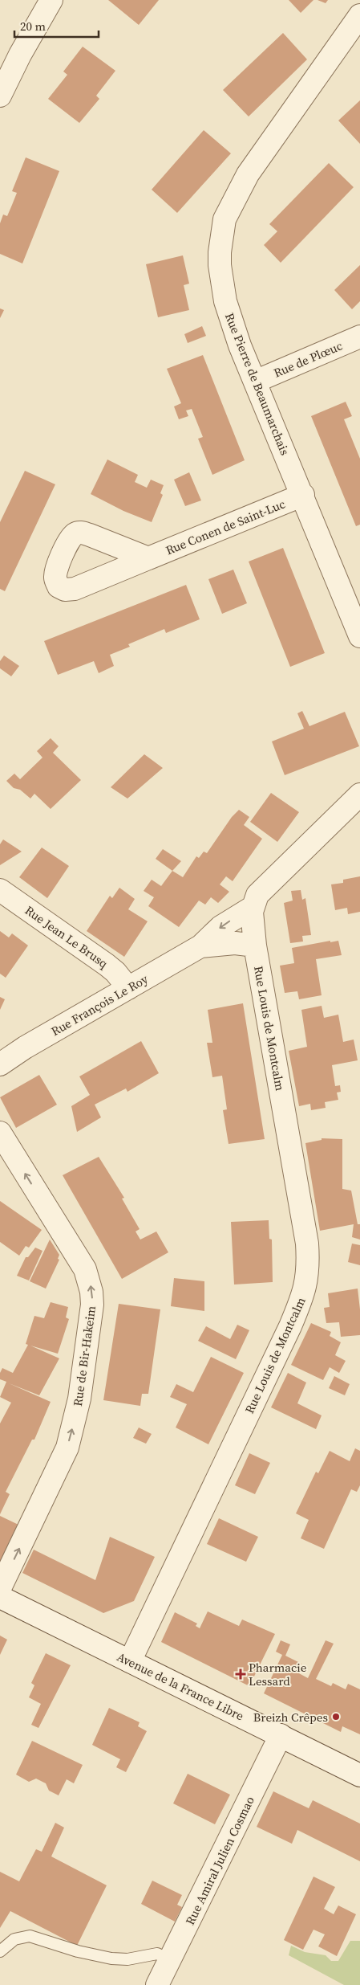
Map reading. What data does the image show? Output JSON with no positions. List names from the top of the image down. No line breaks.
{"streets":{"street":["Rue de Plœuc","Rue Pierre de Beaumarchais","Rue Conen de Saint-Luc","Rue Jean Le Brusq","Rue François Le Roy","Rue Louis de Montcalm","Rue de Bir-Hakeim","Avenue de la France Libre","Rue Amiral Julien Cosmao"]},"crossings":[["Rue de Plœuc","Rue Pierre de Beaumarchais"],["Rue Pierre de Beaumarchais","Rue Conen de Saint-Luc"],["Rue Jean Le Brusq","Rue François Le Roy"],["Rue François Le Roy","Rue Louis de Montcalm"],["Rue Louis de Montcalm","Avenue de la France Libre"],["Avenue de la France Libre","Rue Amiral Julien Cosmao"]],"one_way":["Rue de Bir-Hakeim"],"places":{"health":["Pharmacie Lessard"],"other":["Breizh Crêpes"]},"scale_bar":"20 m"}
